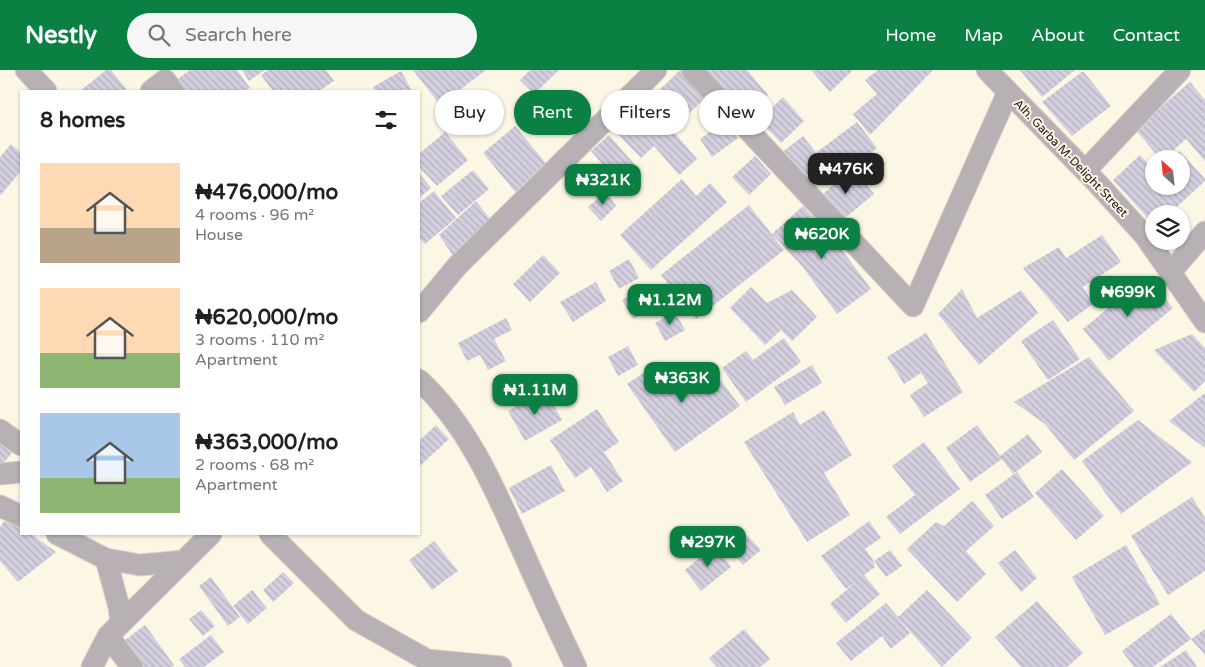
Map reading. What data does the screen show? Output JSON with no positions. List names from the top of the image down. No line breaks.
{"streets":{"street":["Alh. Garba M-Delight Street"]},"north":"top left","page":{"header":"Nestly","search":"Search here","nav":["Home","Map","About","Contact"],"chip":["Buy","Rent","Filters","New"],"heading":"8 homes","list":[{"name":"₦476,000/mo","note":"4 rooms · 96 m² · House"},{"name":"₦620,000/mo","note":"3 rooms · 110 m² · Apartment"},{"name":"₦363,000/mo","note":"2 rooms · 68 m² · Apartment"}],"price":["₦476K","₦321K","₦620K","₦699K","₦1.12M","₦363K","₦1.11M","₦297K"]}}
